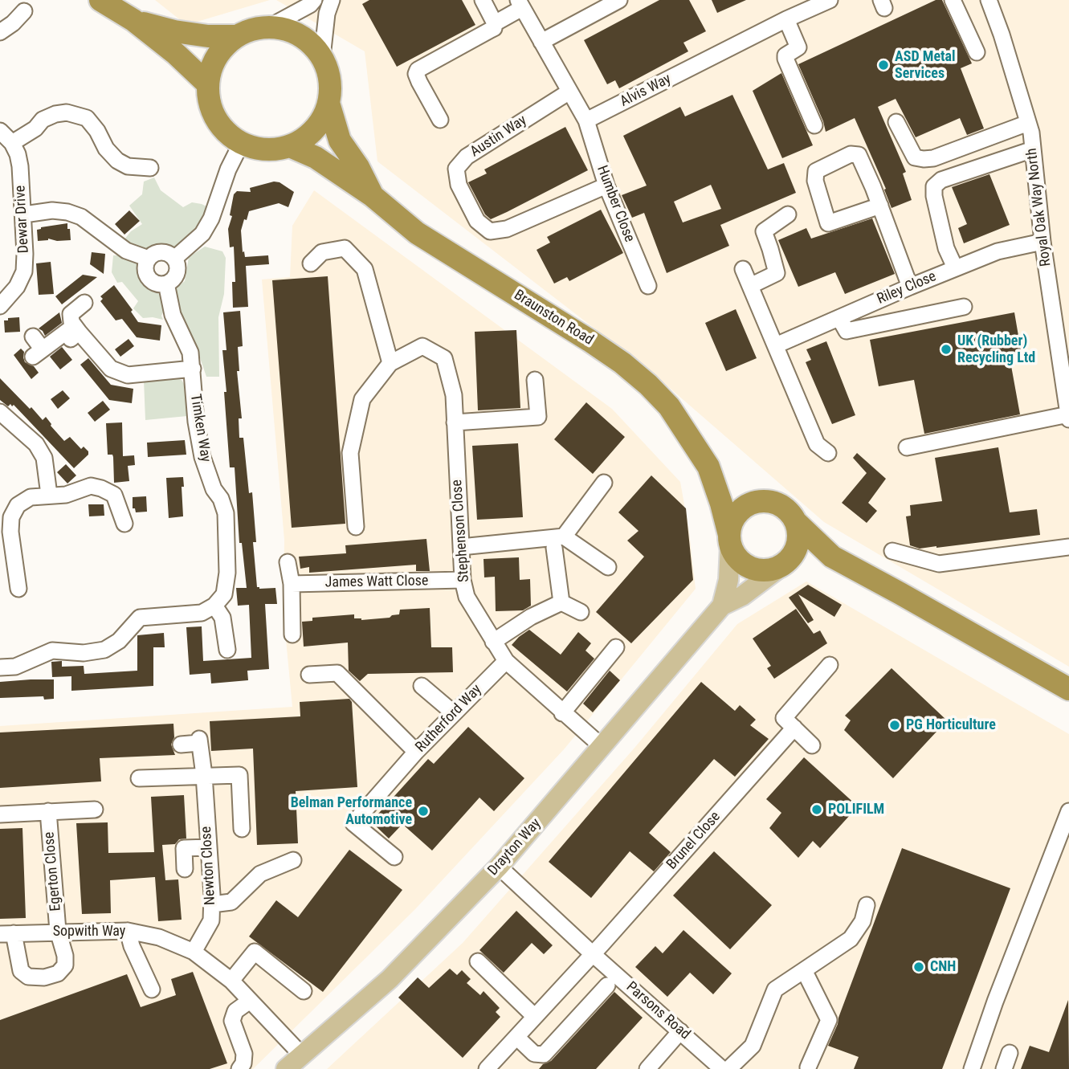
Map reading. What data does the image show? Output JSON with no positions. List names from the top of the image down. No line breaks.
{"streets":{"highway":["Braunston Road"],"main road":["Drayton Way"],"street":["Alvis Way","Austin Way","Humber Close","Royal Oak Way North","Dewar Drive","Riley Close","Timken Way","Stephenson Close","James Watt Close","Rutherford Way","Brunel Close","Newton Close","Egerton Close","Sopwith Way","Parsons Road"]},"crossings":[["Alvis Way","Humber Close"],["Austin Way","Humber Close"],["Royal Oak Way North","Riley Close"],["Braunston Road","Drayton Way"],["Stephenson Close","James Watt Close"],["Stephenson Close","Rutherford Way"],["Stephenson Close","Drayton Way"],["Brunel Close","Parsons Road"],["Drayton Way","Sopwith Way"],["Newton Close","Sopwith Way"],["Egerton Close","Sopwith Way"]],"places":["ASD Metal Services","UK (Rubber) Recycling Ltd","PG Horticulture","POLIFILM","Belman Performance Automotive","CNH"]}
